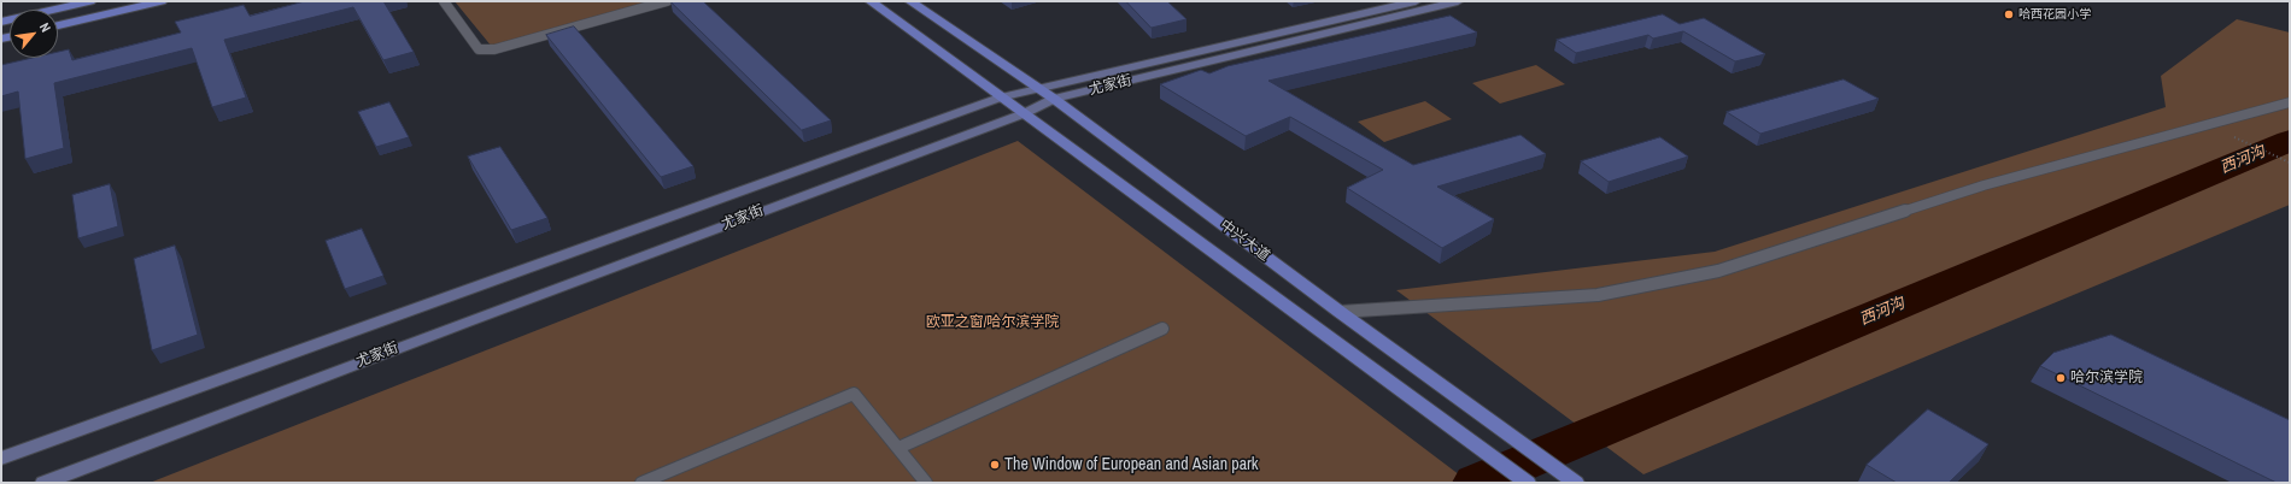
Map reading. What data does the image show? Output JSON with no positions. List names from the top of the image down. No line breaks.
{"streets":{"main road":["尤家街","中兴大道"]},"crossings":[["尤家街","中兴大道"]],"water":["西河沟"],"parks":["欧亚之窗/哈尔滨学院"],"places":["哈西花园小学","哈尔滨学院","The Window of European and Asian park"],"north":"top right"}
